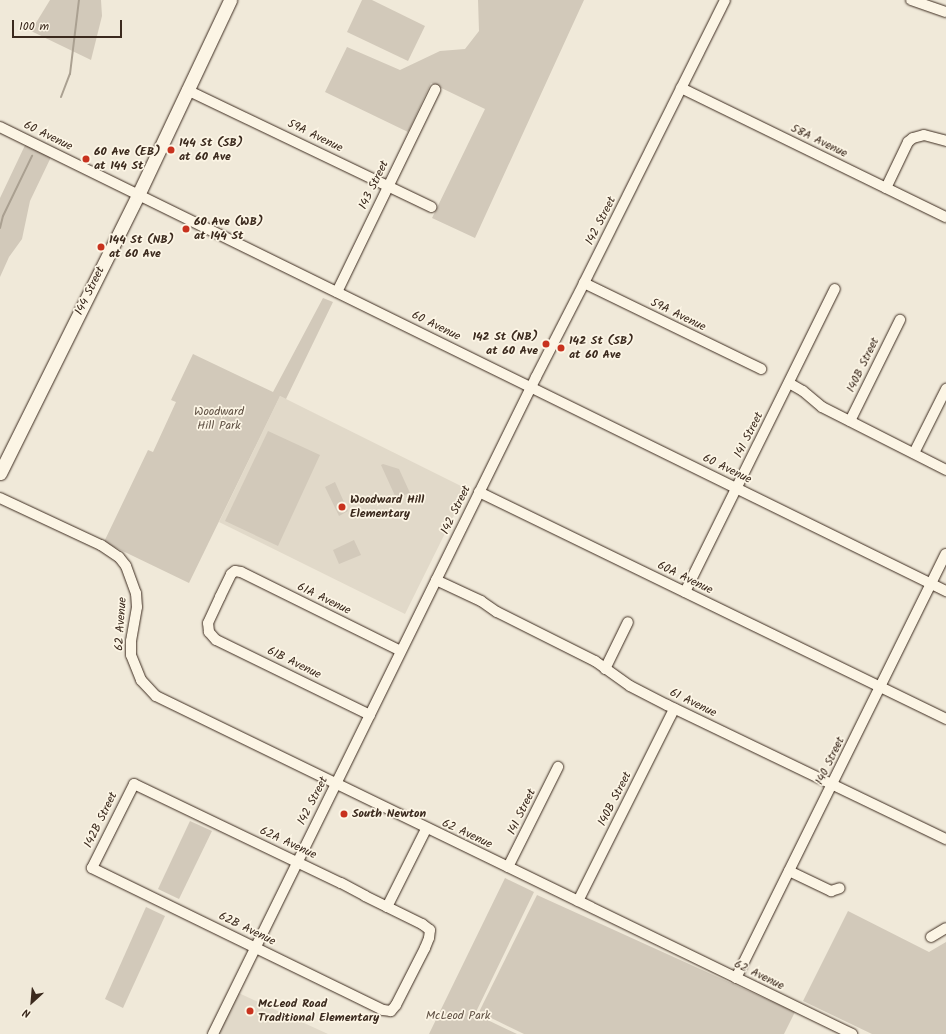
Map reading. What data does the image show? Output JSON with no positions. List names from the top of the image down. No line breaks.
{"streets":{"main road":["144 Street"],"street":["60 Avenue","59A Avenue","58A Avenue","143 Street","142 Street","140B Street","141 Street","60A Avenue","61A Avenue","62 Avenue","61B Avenue","61 Avenue","140 Street","142B Street","62A Avenue","62B Avenue"]},"crossings":[["60 Avenue","143 Street"],["60 Avenue","142 Street"],["60 Avenue","144 Street"],["60 Avenue","141 Street"],["60 Avenue","140 Street"],["59A Avenue","143 Street"],["59A Avenue","142 Street"],["59A Avenue","144 Street"],["58A Avenue","142 Street"],["142 Street","60A Avenue"],["142 Street","61A Avenue"],["142 Street","62 Avenue"],["142 Street","61B Avenue"],["142 Street","61 Avenue"],["142 Street","62A Avenue"],["142 Street","62B Avenue"],["140B Street","62 Avenue"],["140B Street","61 Avenue"],["141 Street","60A Avenue"],["141 Street","62 Avenue"],["60A Avenue","140 Street"],["61A Avenue","61B Avenue"],["62 Avenue","140 Street"],["61 Avenue","140 Street"],["142B Street","62A Avenue"],["142B Street","62B Avenue"],["62A Avenue","62B Avenue"]],"parks":["Woodward Hill Park","McLeod Park"],"places":["144 St (SB) at 60 Ave","60 Ave (EB) at 144 St","60 Ave (WB) at 144 St","144 St (NB) at 60 Ave","142 St (NB) at 60 Ave","142 St (SB) at 60 Ave","Woodward Hill Elementary","South Newton","McLeod Road Traditional Elementary"],"scale_bar":"100 m","north":"bottom left"}
